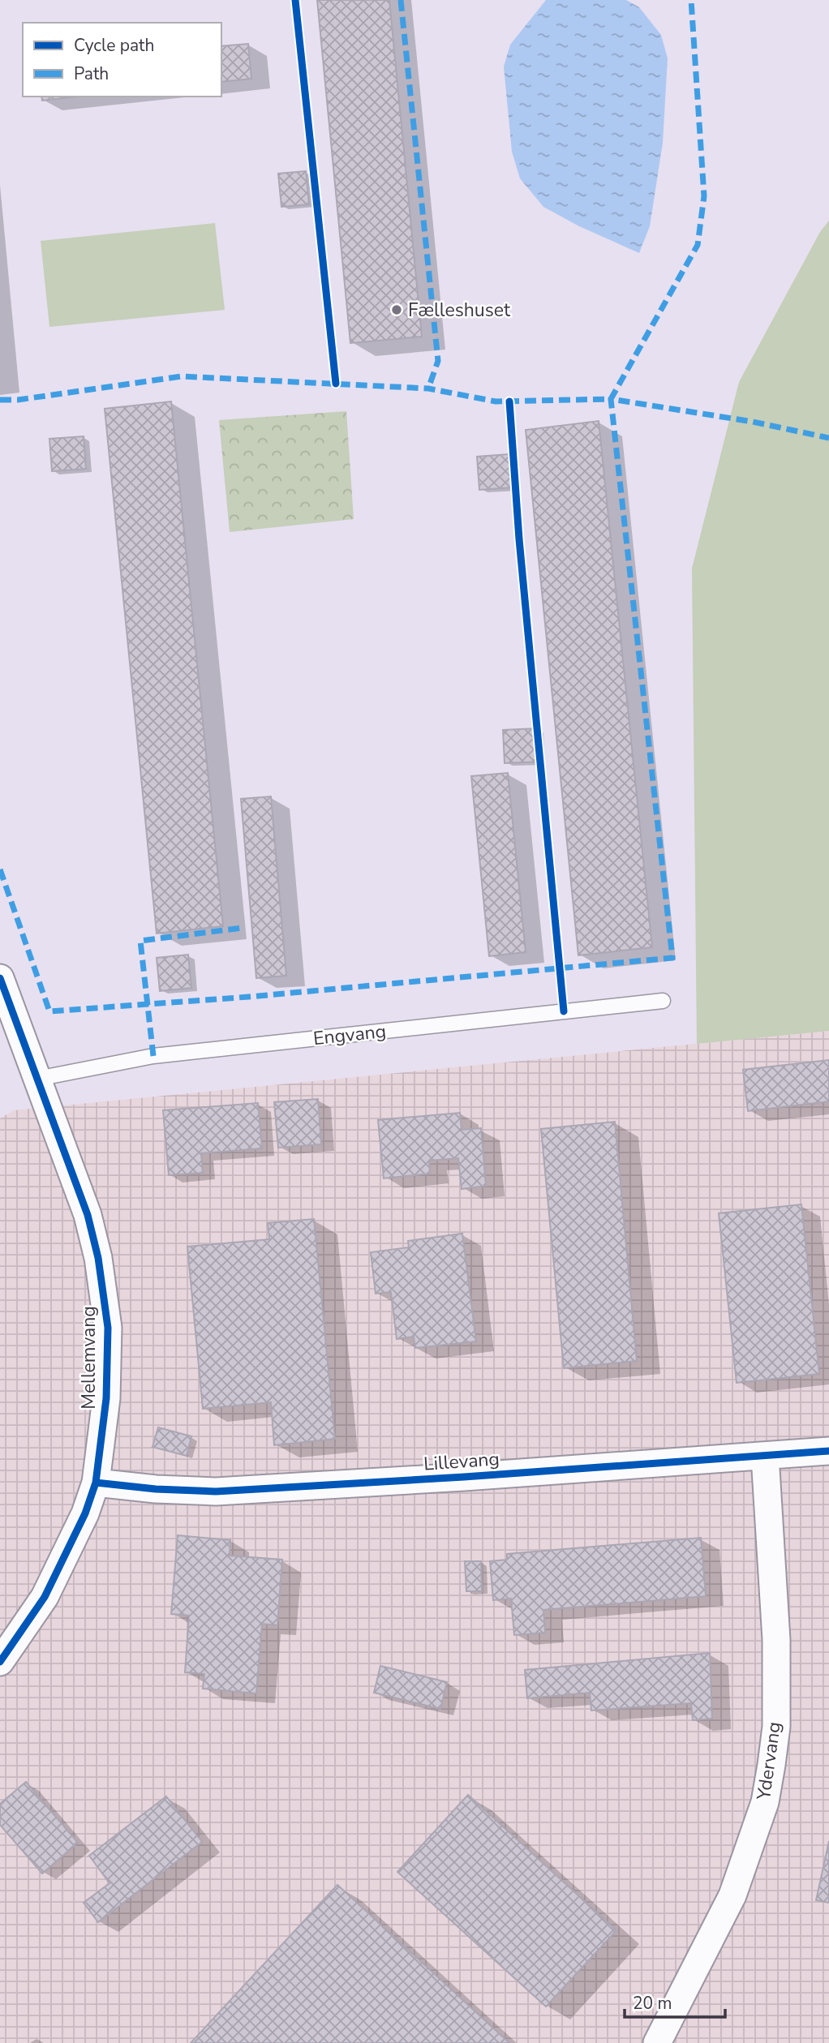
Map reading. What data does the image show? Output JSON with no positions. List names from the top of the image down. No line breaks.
{"streets":{"street":["Mellemvang","Lillevang","Ydervang"],"lane":["Engvang"]},"crossings":[["Engvang","Mellemvang"],["Mellemvang","Lillevang"],["Lillevang","Ydervang"]],"places":["Fælleshuset"],"legend":["Cycle path","Path"],"scale_bar":"20 m"}
